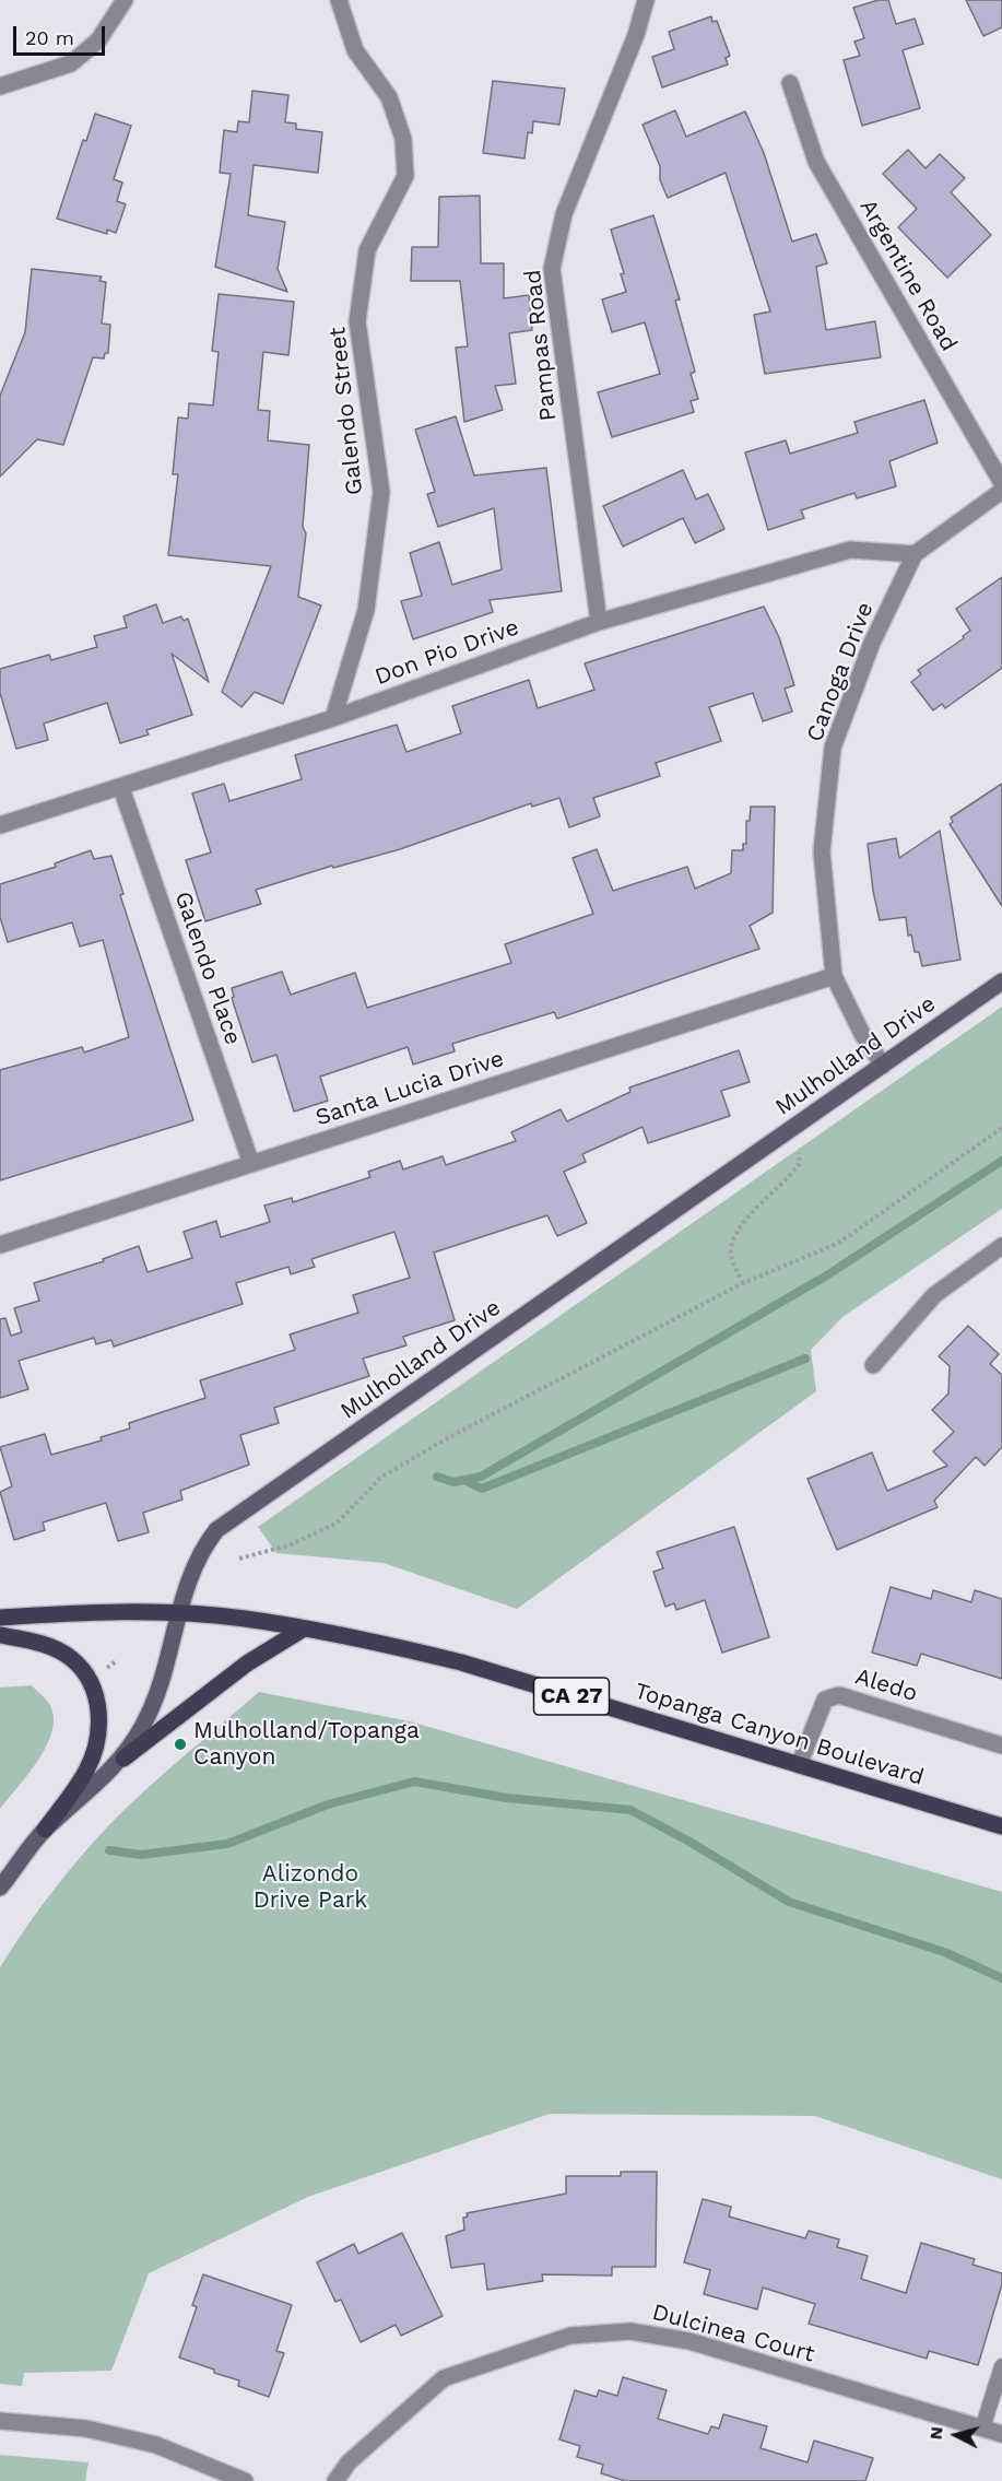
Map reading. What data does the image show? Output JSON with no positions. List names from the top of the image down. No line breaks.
{"streets":{"main road":["Mulholland Drive","CA 27","Topanga Canyon Boulevard"],"street":["Argentine Road","Pampas Road","Galendo Street","Don Pio Drive","Canoga Drive","Galendo Place","Santa Lucia Drive","Aledo","Dulcinea Court"]},"crossings":[["Pampas Road","Don Pio Drive"],["Galendo Street","Don Pio Drive"],["Don Pio Drive","Canoga Drive"],["Don Pio Drive","Galendo Place"],["Canoga Drive","Mulholland Drive"],["Canoga Drive","Santa Lucia Drive"],["Galendo Place","Santa Lucia Drive"],["Mulholland Drive","Topanga Canyon Boulevard"],["Aledo","Topanga Canyon Boulevard"]],"parks":["Alizondo Drive Park"],"places":["Mulholland/Topanga Canyon"],"scale_bar":"20 m","north":"left"}
